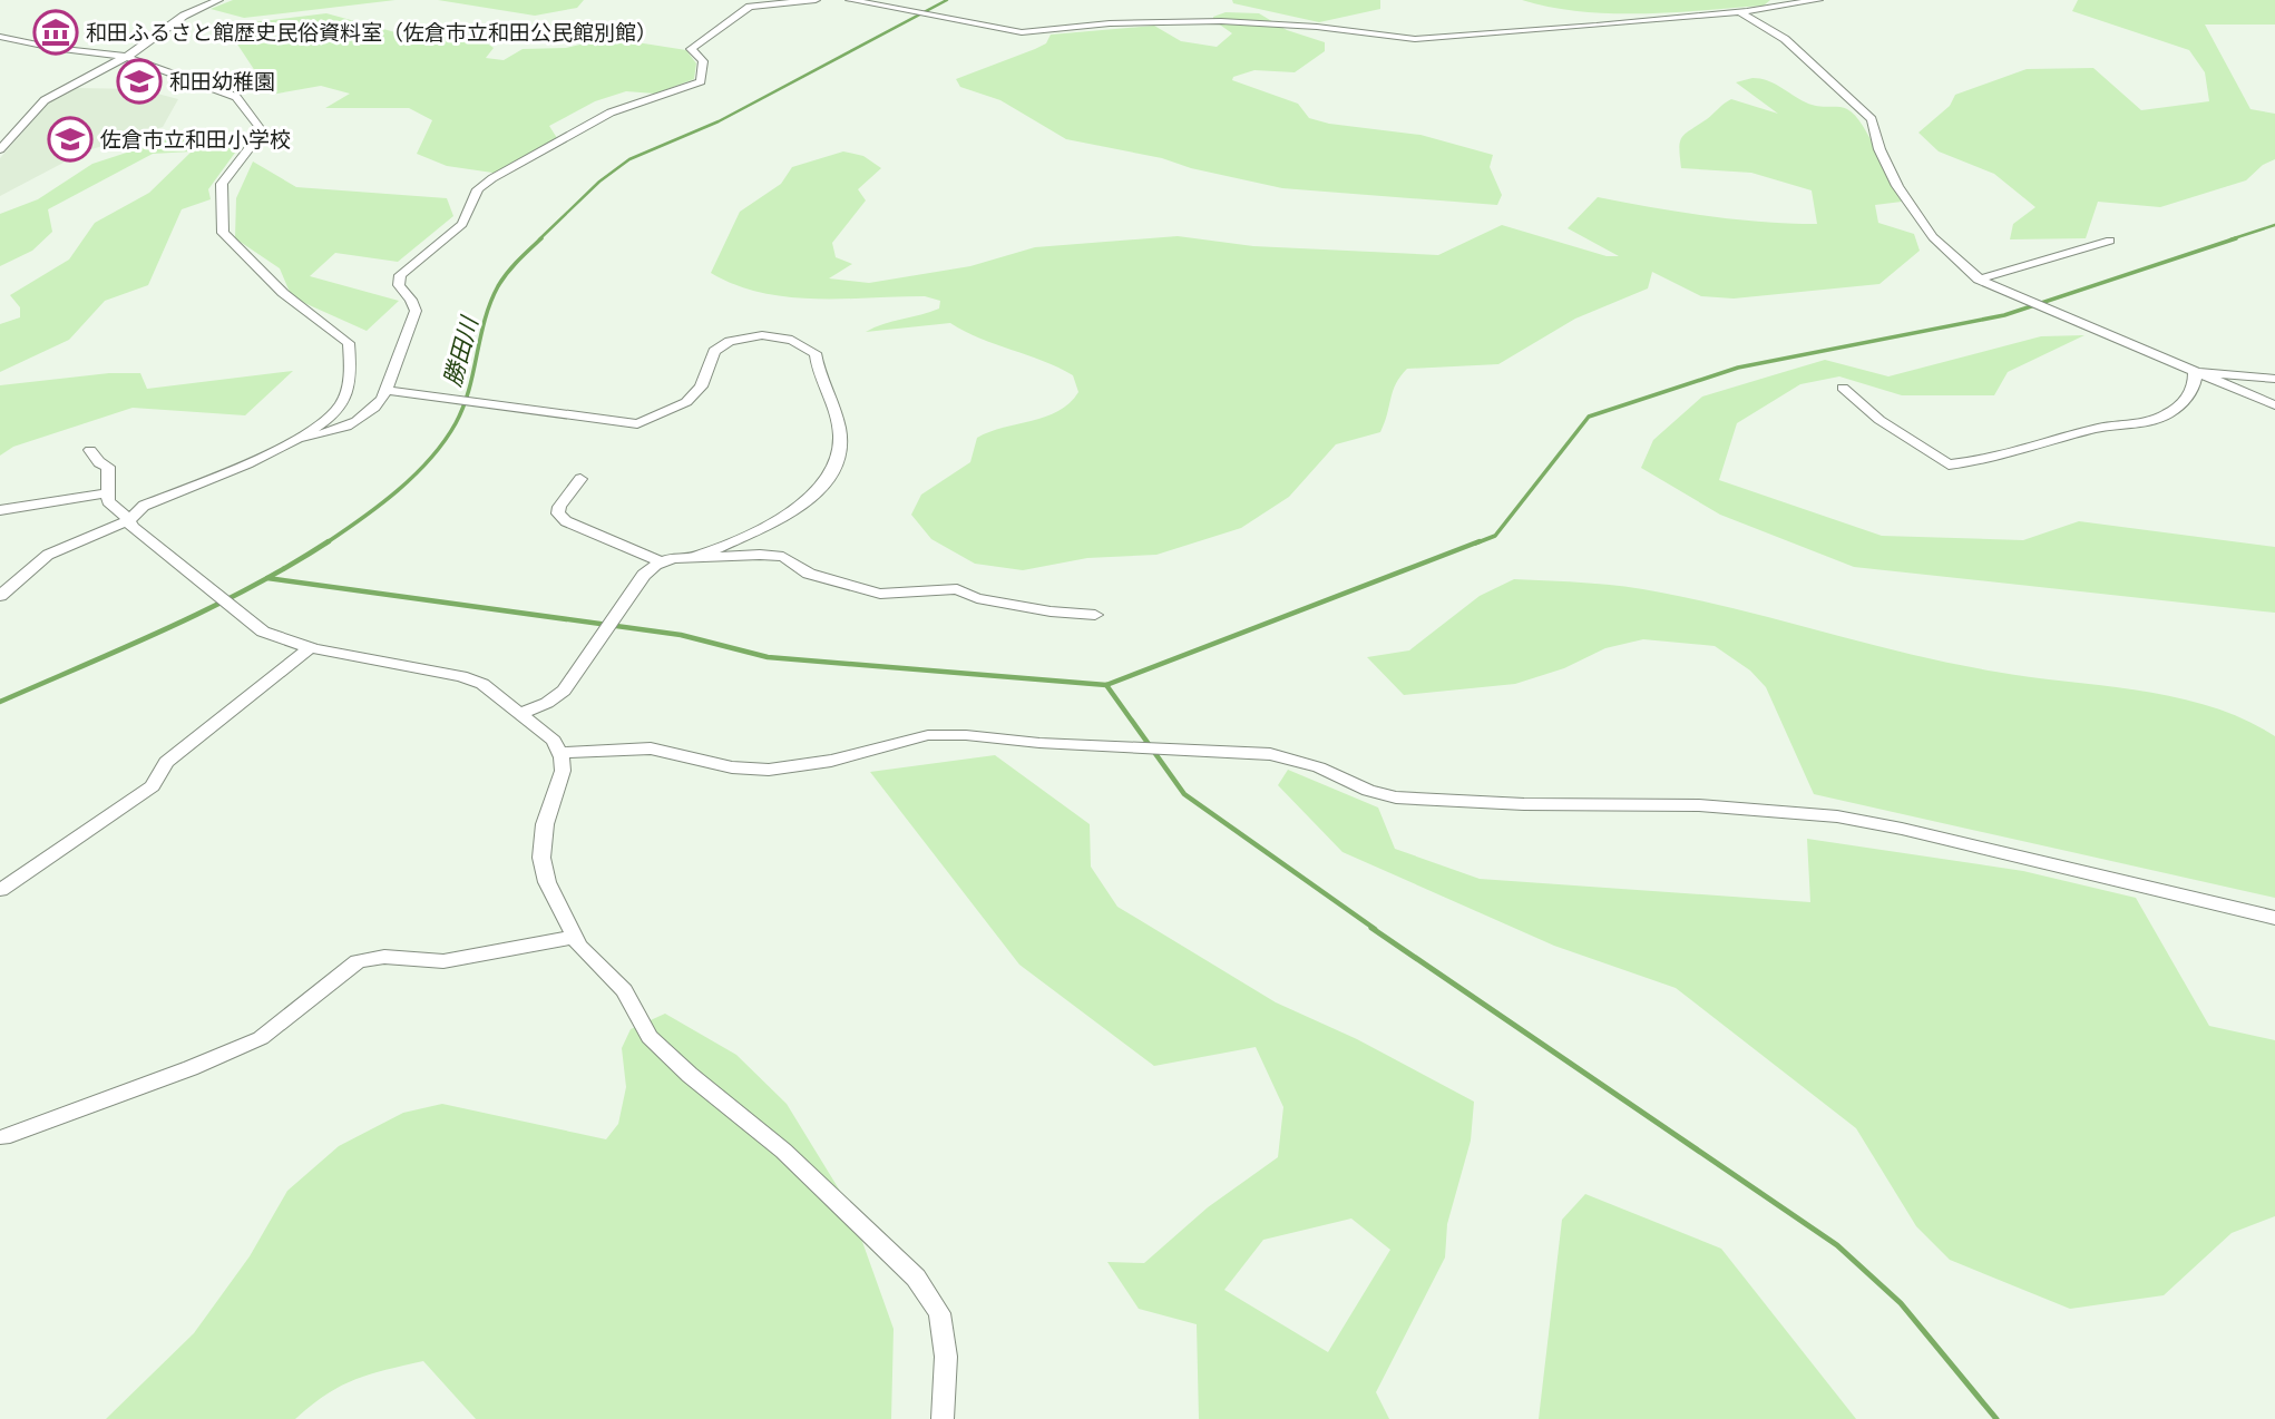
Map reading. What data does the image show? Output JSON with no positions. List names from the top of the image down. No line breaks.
{"water":["勝田川"],"places":{"museum":["和田ふるさと館歴史民俗資料室（佐倉市立和田公民館別館）"],"school or university":["和田幼稚園","佐倉市立和田小学校"]}}
